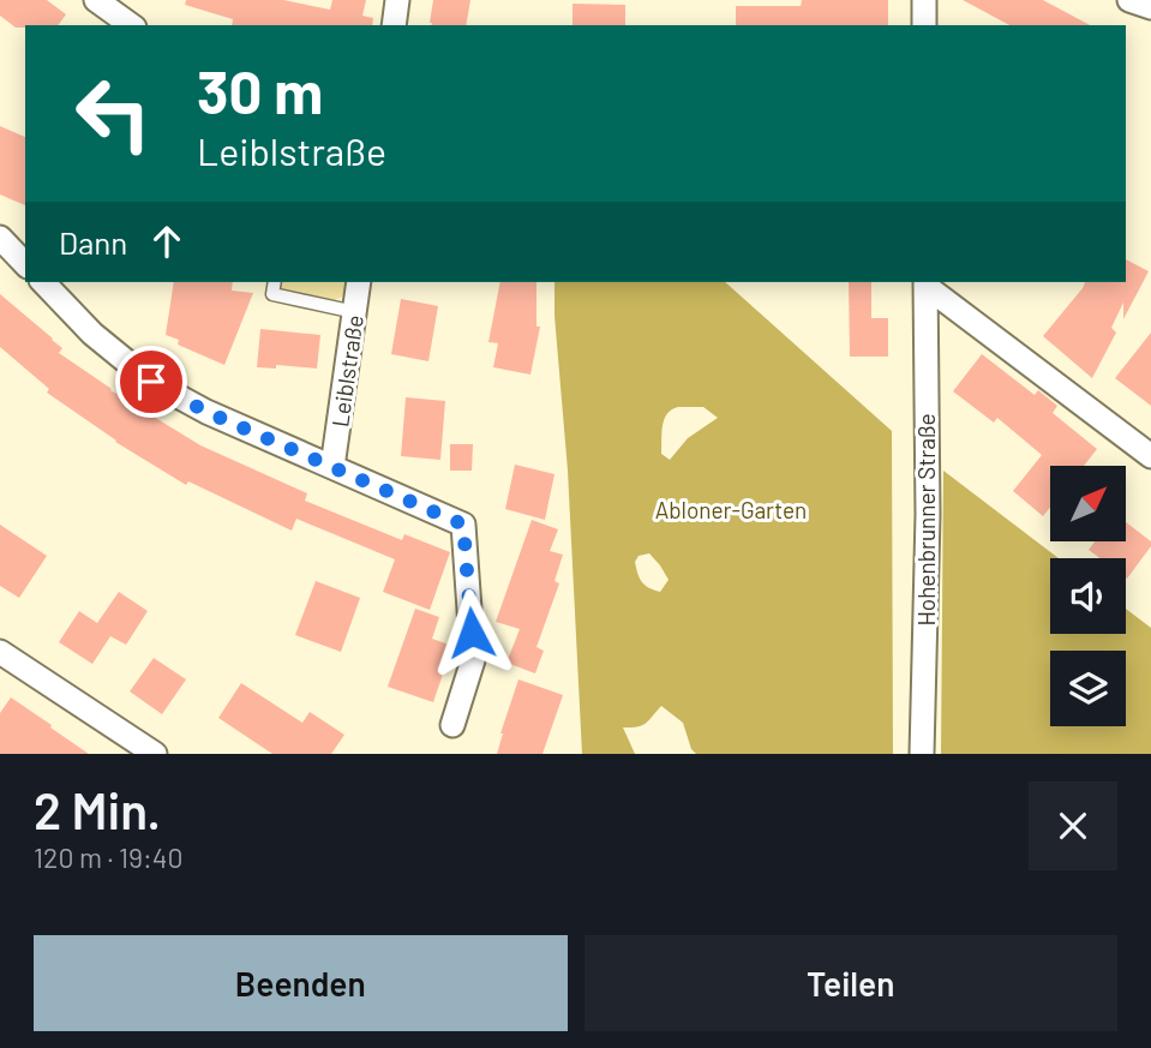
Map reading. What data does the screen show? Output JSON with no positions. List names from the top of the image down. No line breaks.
{"streets":{"street":["Leiblstraße","Hohenbrunner Straße"]},"parks":["Abloner-Garten"],"north":"top right","page":{"turn":["30 m","Leiblstraße"],"then":"Dann","heading":["2 Min.","120 m · 19:40"],"buttons":["Beenden","Teilen"]}}
